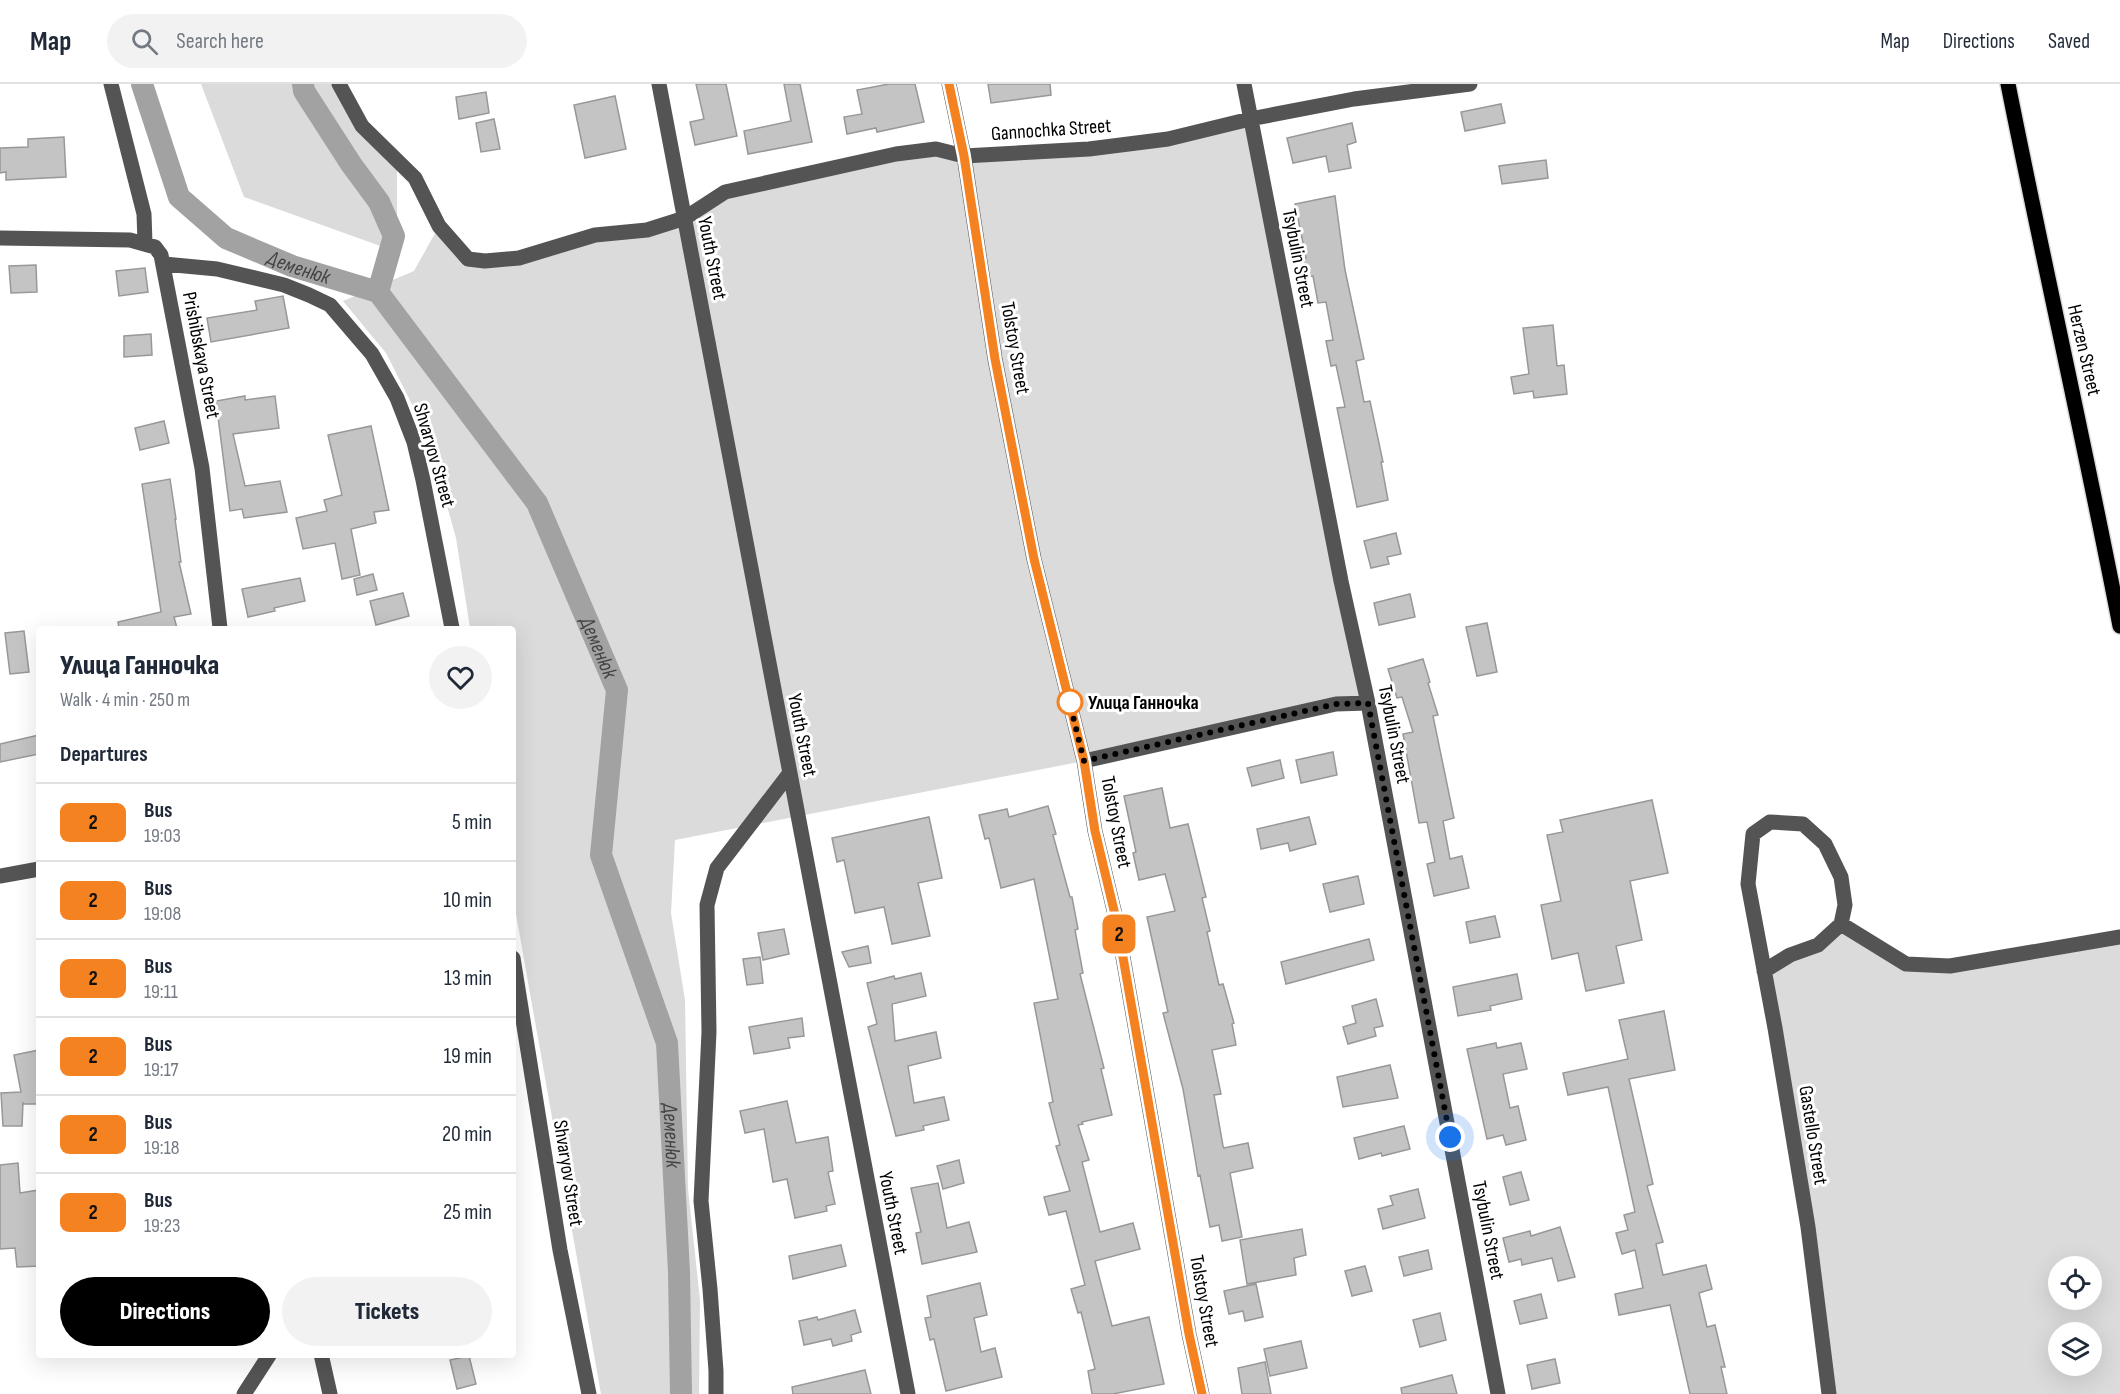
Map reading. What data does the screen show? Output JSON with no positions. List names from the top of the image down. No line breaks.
{"streets":{"main road":["Herzen Street"],"street":["Gannochka Street","Youth Street","Tsybulin Street","Tolstoy Street","Prishibskaya Street","Shvaryov Street","Gastello Street"]},"crossings":[["Gannochka Street","Youth Street"],["Gannochka Street","Tsybulin Street"],["Gannochka Street","Tolstoy Street"],["Prishibskaya Street","Shvaryov Street"]],"water":["Деменюк"],"places":["Улица Ганночка"],"lines":["bus line 2"],"page":{"header":"Map","search":"Search here","nav":["Map","Directions","Saved"],"on_map":"2","heading":[["Улица Ганночка","Walk · 4 min · 250 m"],"Departures"],"list":[{"mark":"2","name":"Bus","note":"19:03","value":"5 min"},{"mark":"2","name":"Bus","note":"19:08","value":"10 min"},{"mark":"2","name":"Bus","note":"19:11","value":"13 min"},{"mark":"2","name":"Bus","note":"19:17","value":"19 min"},{"mark":"2","name":"Bus","note":"19:18","value":"20 min"},{"mark":"2","name":"Bus","note":"19:23","value":"25 min"}],"buttons":["Directions","Tickets"]}}
